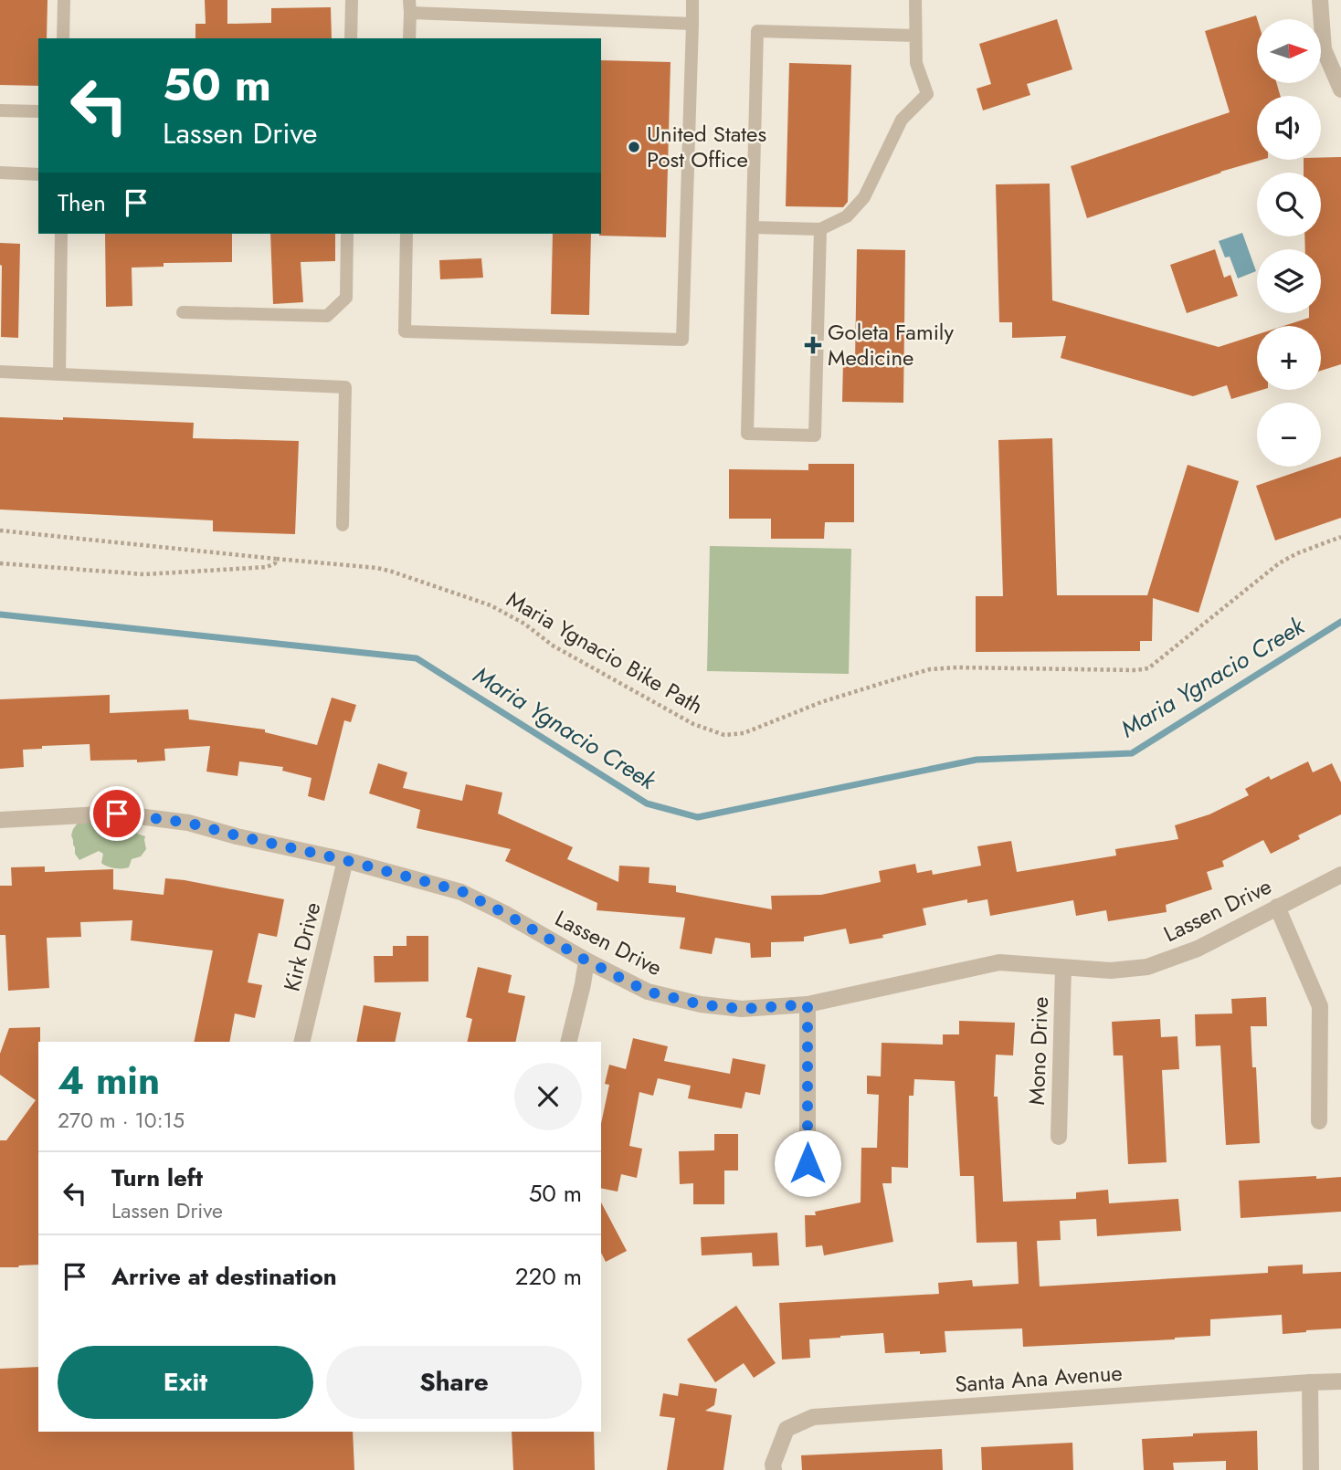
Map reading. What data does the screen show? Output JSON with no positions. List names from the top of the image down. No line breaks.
{"streets":{"street":["Lassen Drive","Kirk Drive","Mono Drive","Santa Ana Avenue"],"path":["Maria Ygnacio Bike Path"]},"crossings":[["Lassen Drive","Kirk Drive"],["Lassen Drive","Mono Drive"]],"water":["Maria Ygnacio Creek"],"places":{"other":["United States Post Office"],"health":["Goleta Family Medicine"]},"north":"right","page":{"map_buttons":["+","−"],"turn":["50 m","Lassen Drive"],"then":"Then","heading":["4 min","270 m · 10:15"],"list":[{"name":"Turn left","note":"Lassen Drive","value":"50 m"},{"name":"Arrive at destination","value":"220 m"}],"buttons":["Exit","Share"]}}
